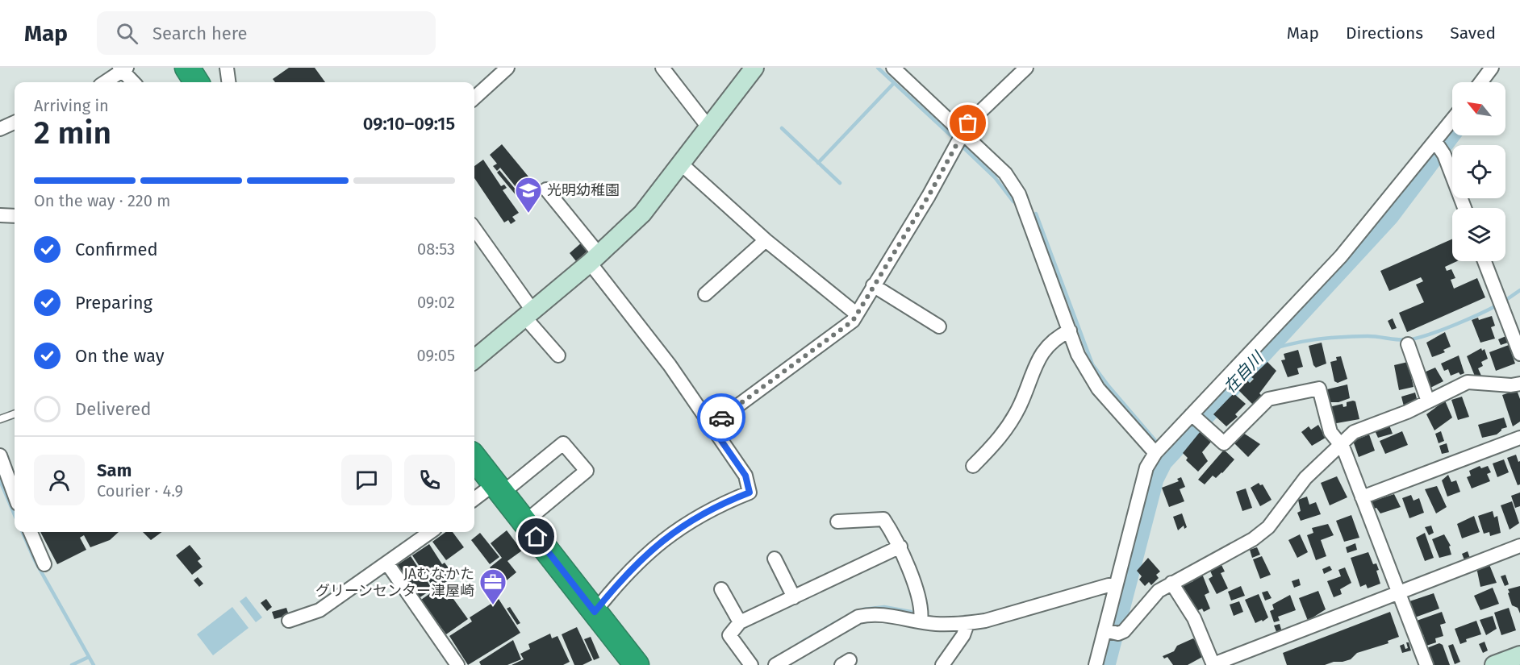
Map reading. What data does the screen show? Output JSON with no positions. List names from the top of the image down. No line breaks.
{"water":["在自川"],"places":{"school or university":["光明幼稚園"],"office":["JAむなかた グリーンセンター津屋崎"]},"north":"top left","page":{"header":"Map","search":"Search here","nav":["Map","Directions","Saved"],"heading":["2 min","Arriving in","09:10–09:15"],"panel":["Sam","Courier · 4.9"],"bar":"On the way · 220 m","list":[["Confirmed","08:53"],["Preparing","09:02"],["On the way","09:05"],"Delivered"]}}
